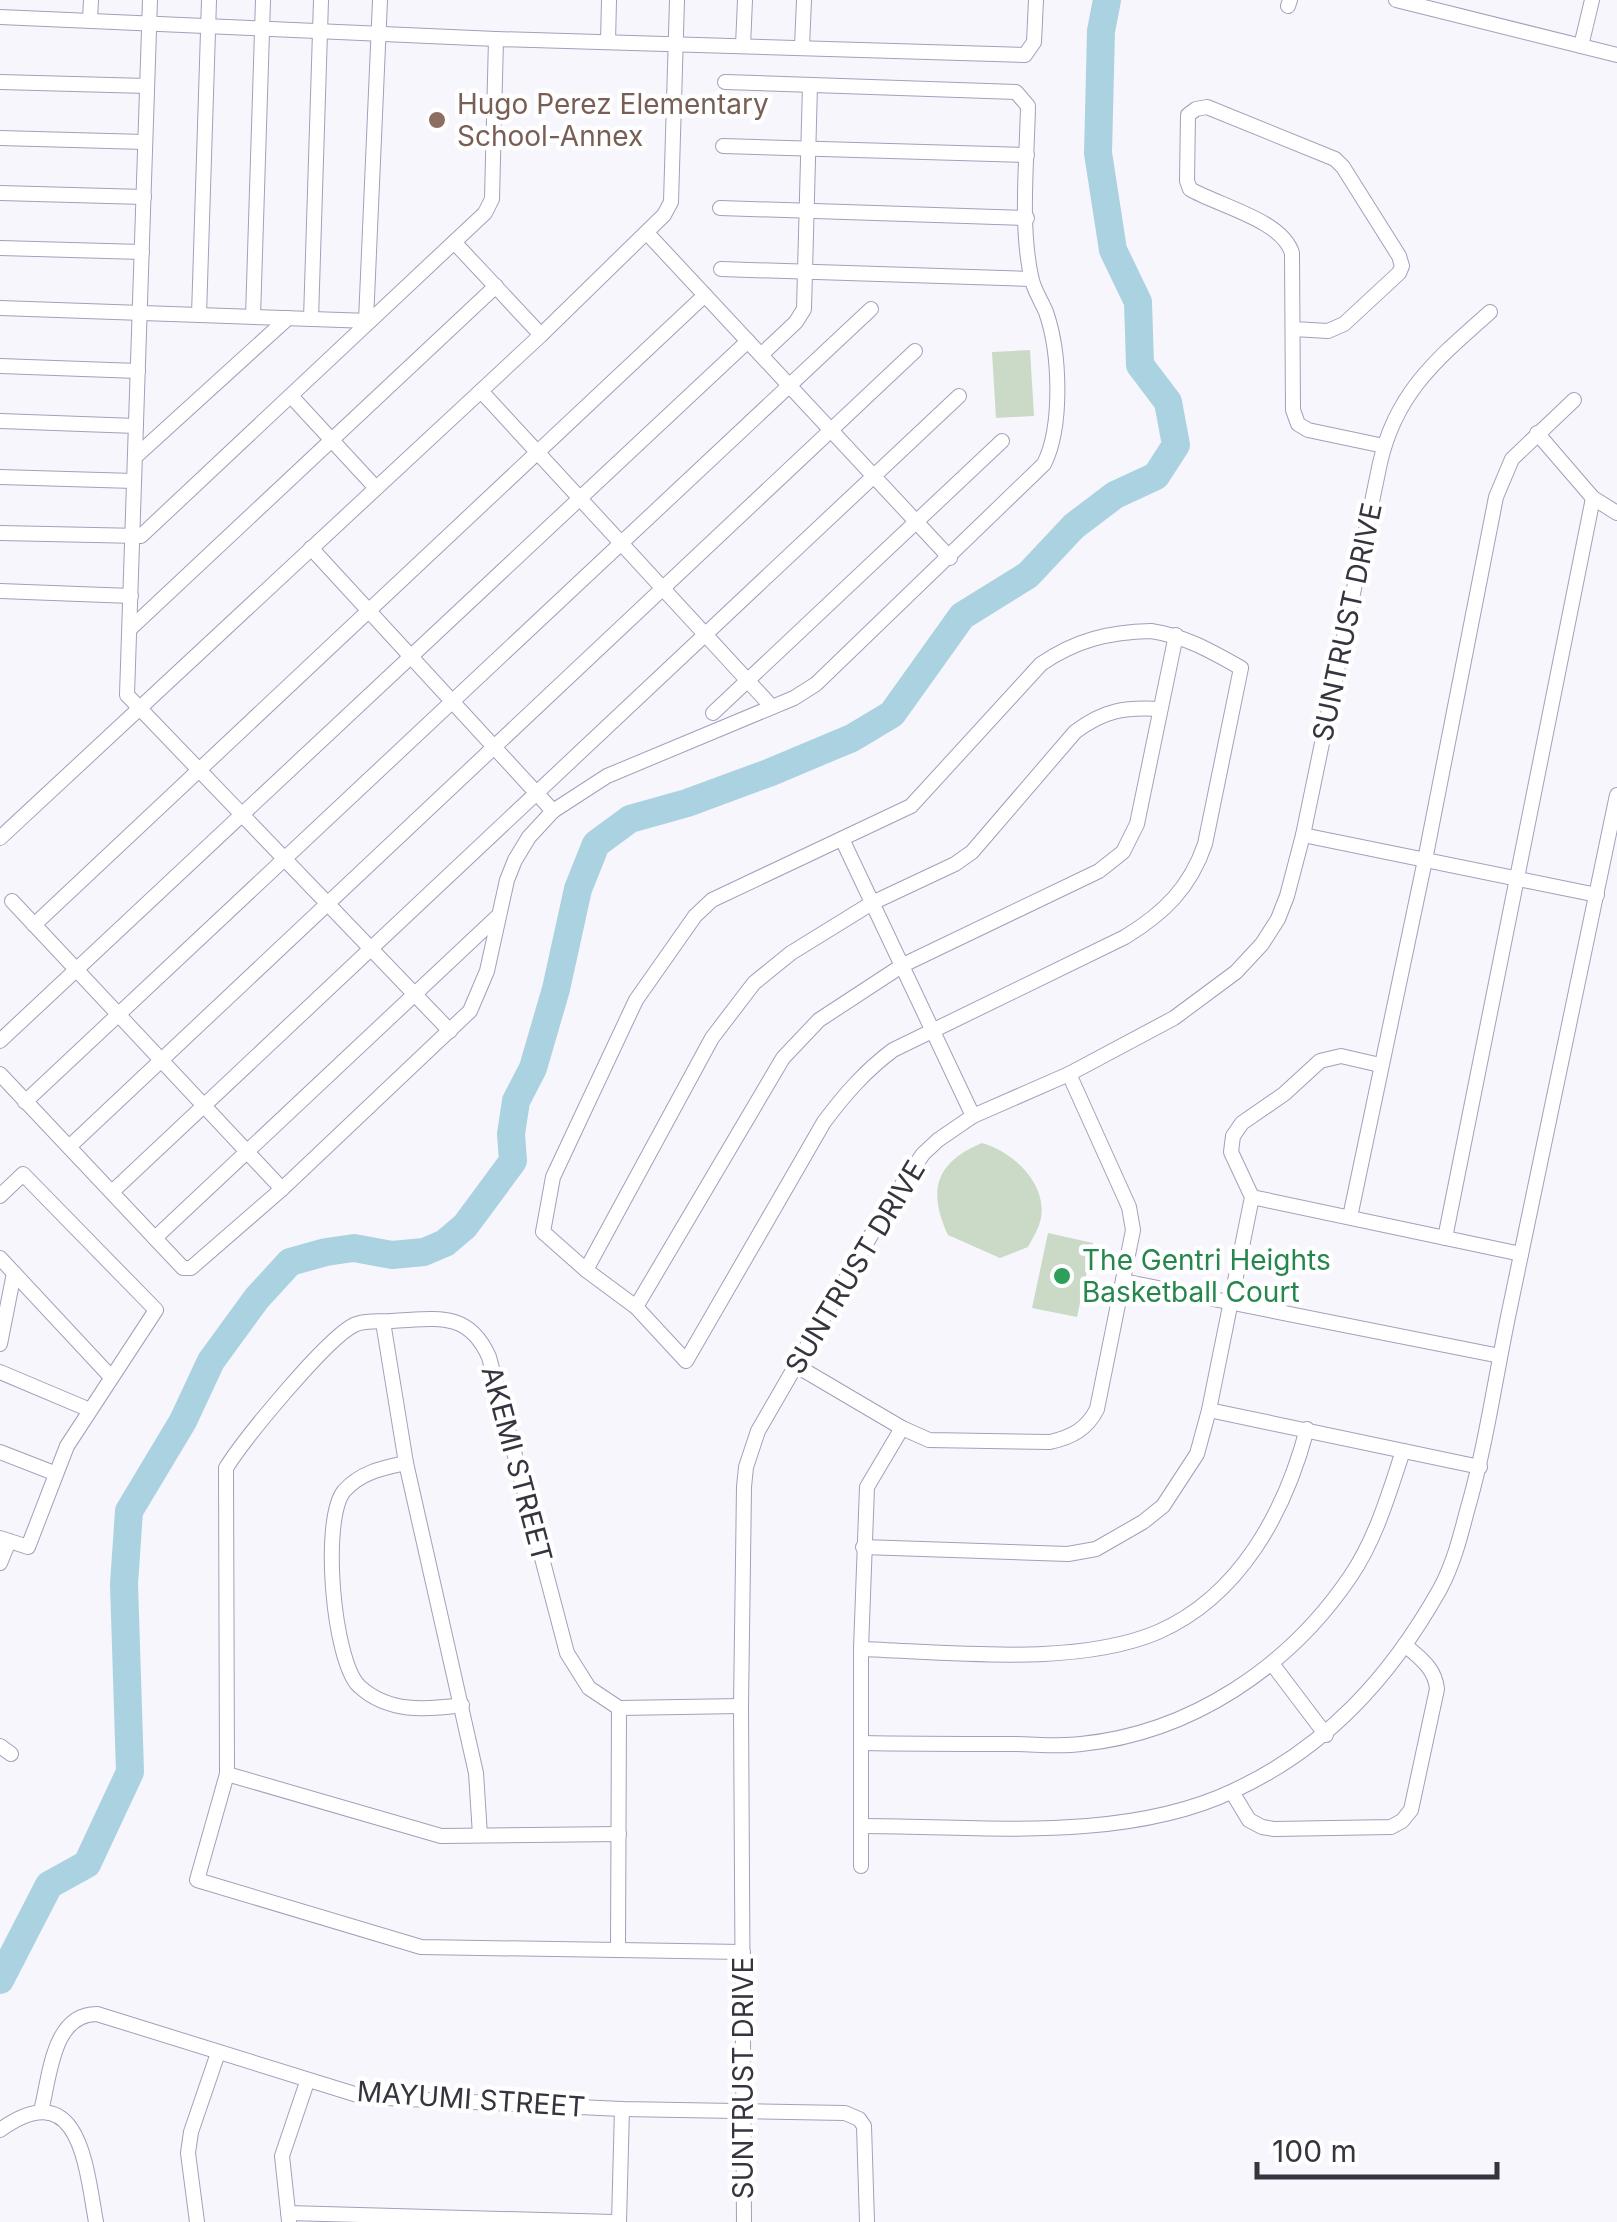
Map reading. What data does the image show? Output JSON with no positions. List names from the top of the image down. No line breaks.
{"streets":{"street":["SUNTRUST DRIVE","AKEMI STREET","MAYUMI STREET"]},"crossings":[["SUNTRUST DRIVE","MAYUMI STREET"]],"places":["Hugo Perez Elementary School-Annex","The Gentri Heights Basketball Court"],"scale_bar":"100 m"}
